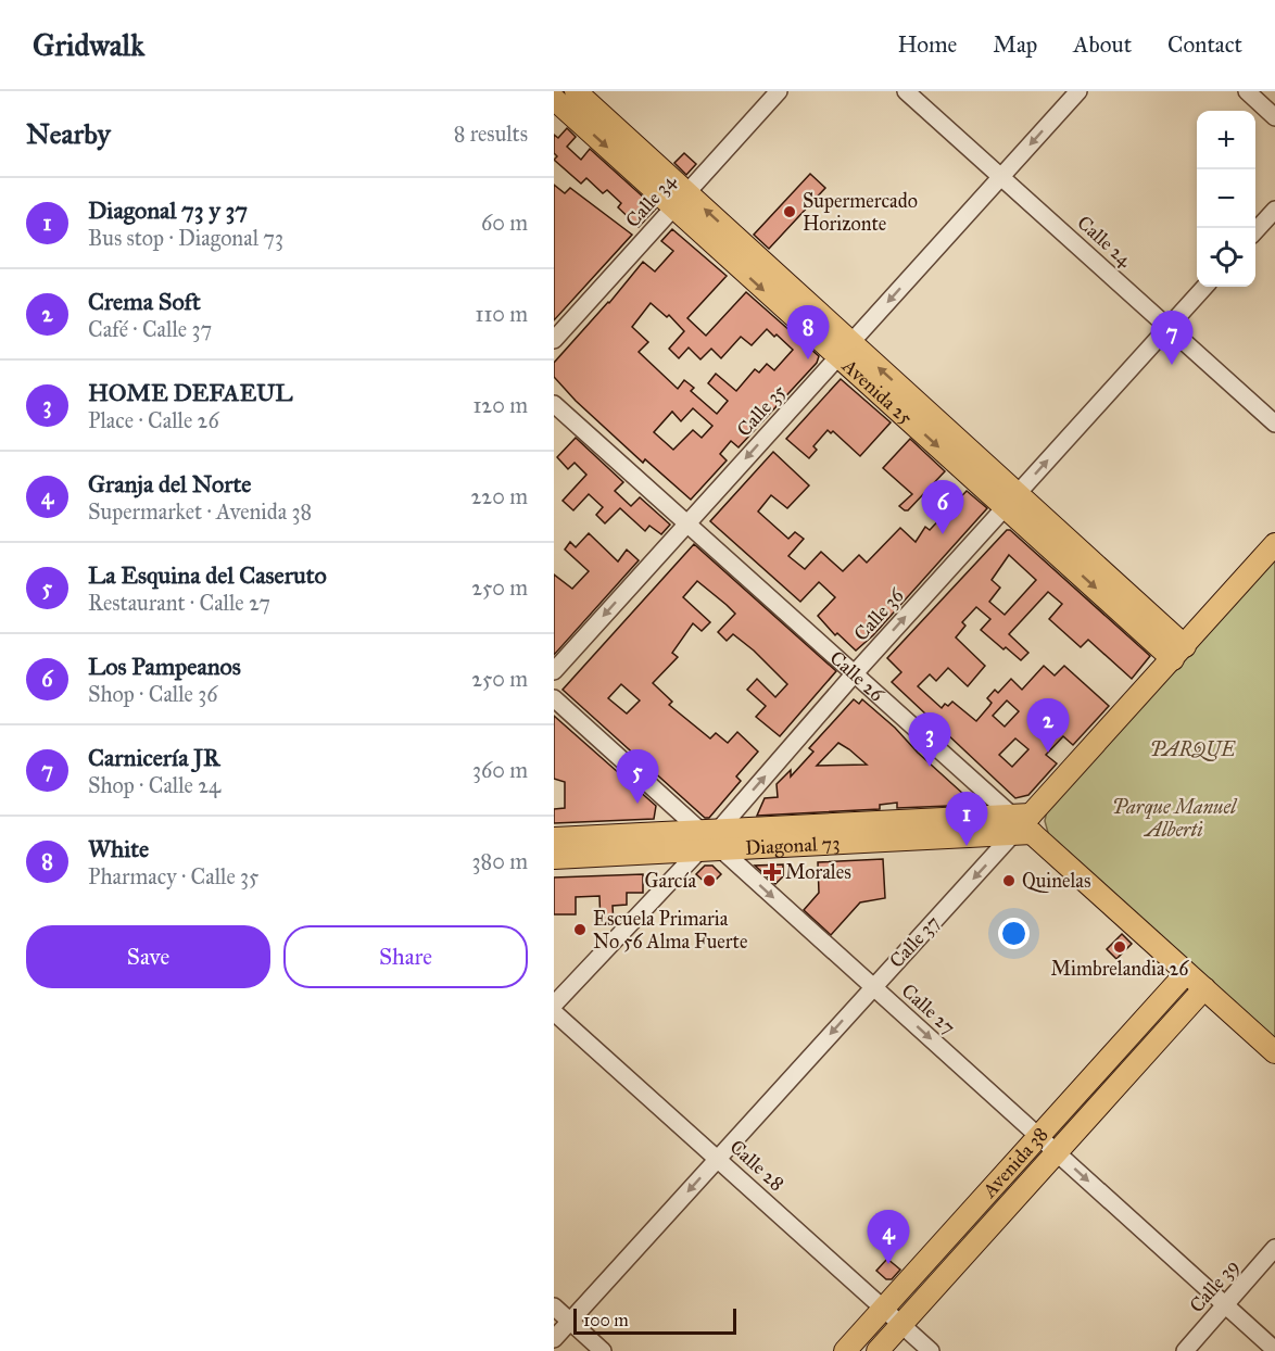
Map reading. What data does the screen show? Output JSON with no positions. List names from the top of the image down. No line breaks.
{"streets":{"main road":["Avenida 25","Calle 26","Diagonal 73","Calle 37","Avenida 38"],"street":["Calle 34","Calle 24","Calle 35","Calle 36","Calle 27","Calle 28","Calle 39"]},"crossings":[["Calle 34","Avenida 25"],["Calle 24","Calle 35"],["Calle 24","Calle 36"],["Avenida 25","Calle 35"],["Avenida 25","Calle 36"],["Avenida 25","Calle 37"],["Calle 35","Calle 26"],["Calle 36","Calle 26"],["Calle 36","Diagonal 73"],["Calle 36","Calle 27"],["Calle 26","Diagonal 73"],["Calle 26","Calle 37"],["Calle 26","Avenida 38"],["Diagonal 73","Calle 37"],["Diagonal 73","Calle 27"],["Calle 37","Calle 27"],["Calle 37","Calle 28"],["Calle 27","Avenida 38"],["Calle 27","Calle 39"],["Avenida 38","Calle 28"]],"one_way":["Calle 35","Calle 36","Calle 37","Calle 27"],"parks":["PARQUE","Parque Manuel Alberti"],"places":{"other":["Supermercado Horizonte","García","Quinelas","Escuela Primaria No 56 Alma Fuerte","Mimbrelandia 26"],"health":["Morales"]},"scale_bar":"100 m","page":{"header":"Gridwalk","nav":["Home","Map","About","Contact"],"heading":["Nearby","8 results"],"map_buttons":["+","−"],"list":[{"mark":"1","name":"Diagonal 73 y 37","note":"Bus stop · Diagonal 73","value":"60 m"},{"mark":"2","name":"Crema Soft","note":"Café · Calle 37","value":"110 m"},{"mark":"3","name":"HOME DEFAEUL","note":"Place · Calle 26","value":"120 m"},{"mark":"4","name":"Granja del Norte","note":"Supermarket · Avenida 38","value":"220 m"},{"mark":"5","name":"La Esquina del Caseruto","note":"Restaurant · Calle 27","value":"250 m"},{"mark":"6","name":"Los Pampeanos","note":"Shop · Calle 36","value":"250 m"},{"mark":"7","name":"Carnicería JR","note":"Shop · Calle 24","value":"360 m"},{"mark":"8","name":"White","note":"Pharmacy · Calle 35","value":"380 m"}],"pins":["8","7","6","2","3","5","1","4"],"buttons":["Save","Share"],"scale":"100 m"}}
